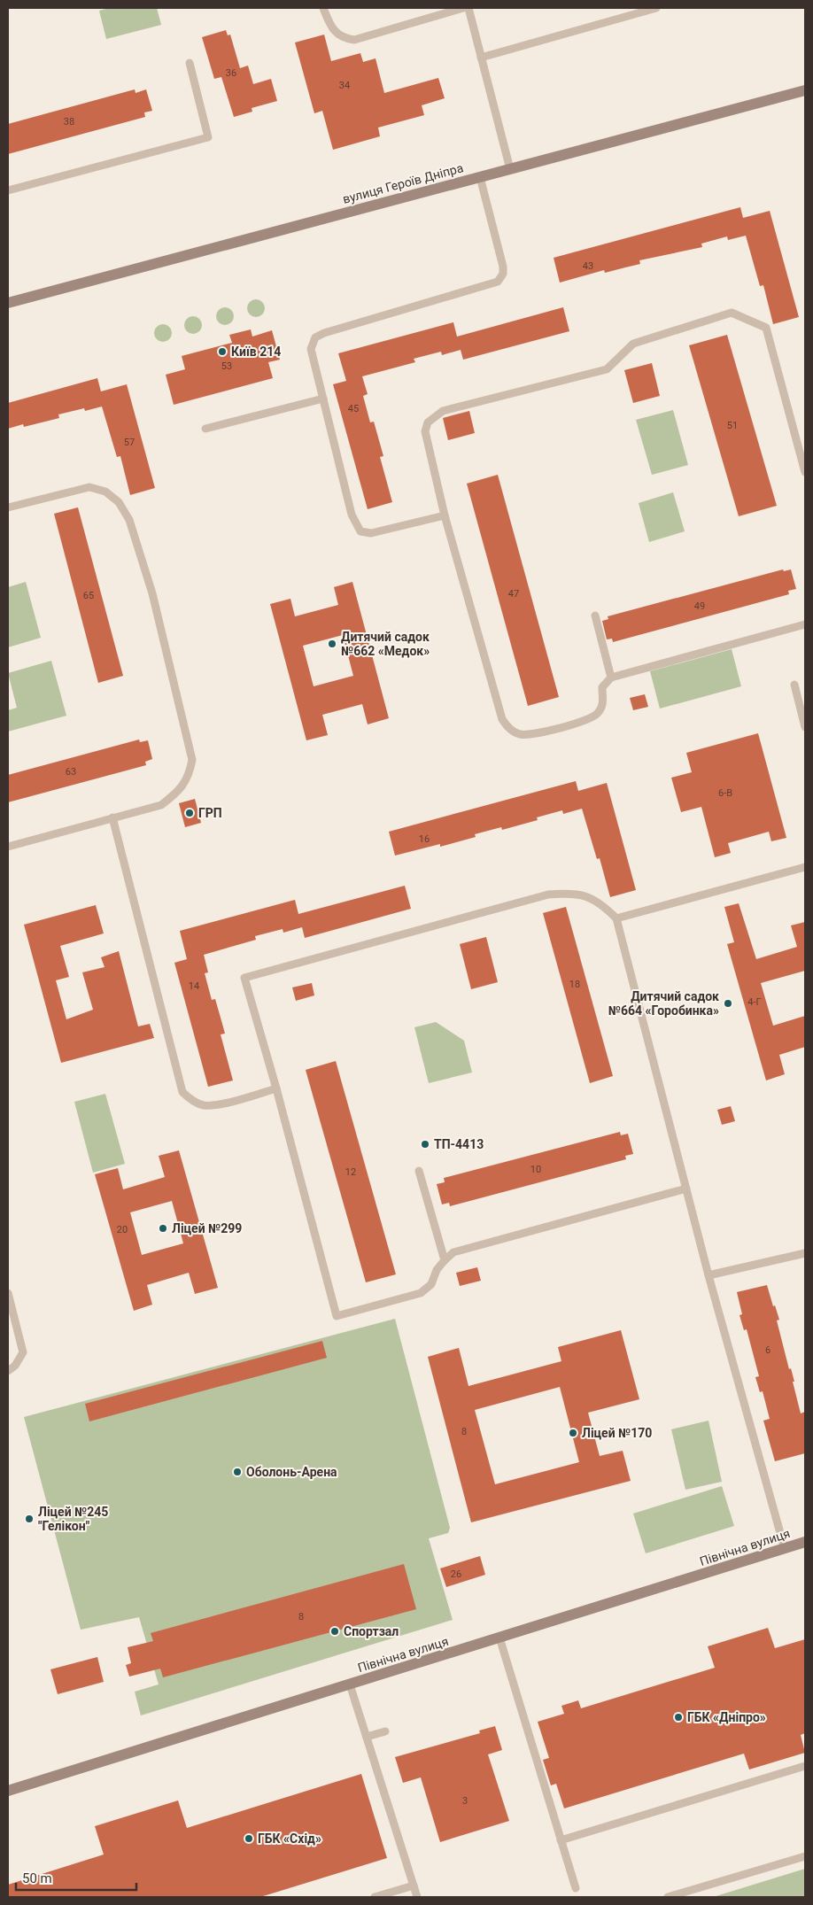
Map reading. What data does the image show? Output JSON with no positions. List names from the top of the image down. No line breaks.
{"streets":{"street":["вулиця Героїв Дніпра","Північна вулиця"]},"places":["Київ 214","Дитячий садок №662 «Медок»","ГРП","Дитячий садок №664 «Горобинка»","ТП-4413","Ліцей №299","Ліцей №170","Оболонь-Арена","Ліцей №245 \"Гелікон\"","Спортзал","ГБК «Дніпро»","ГБК «Схід»"],"house_numbers":["36","34","38","43","53","45","51","57","47","65","49","63","6-В","16","18","14","4-Г","10","12","20","6","8","26","8","3"],"scale_bar":"50 m"}
